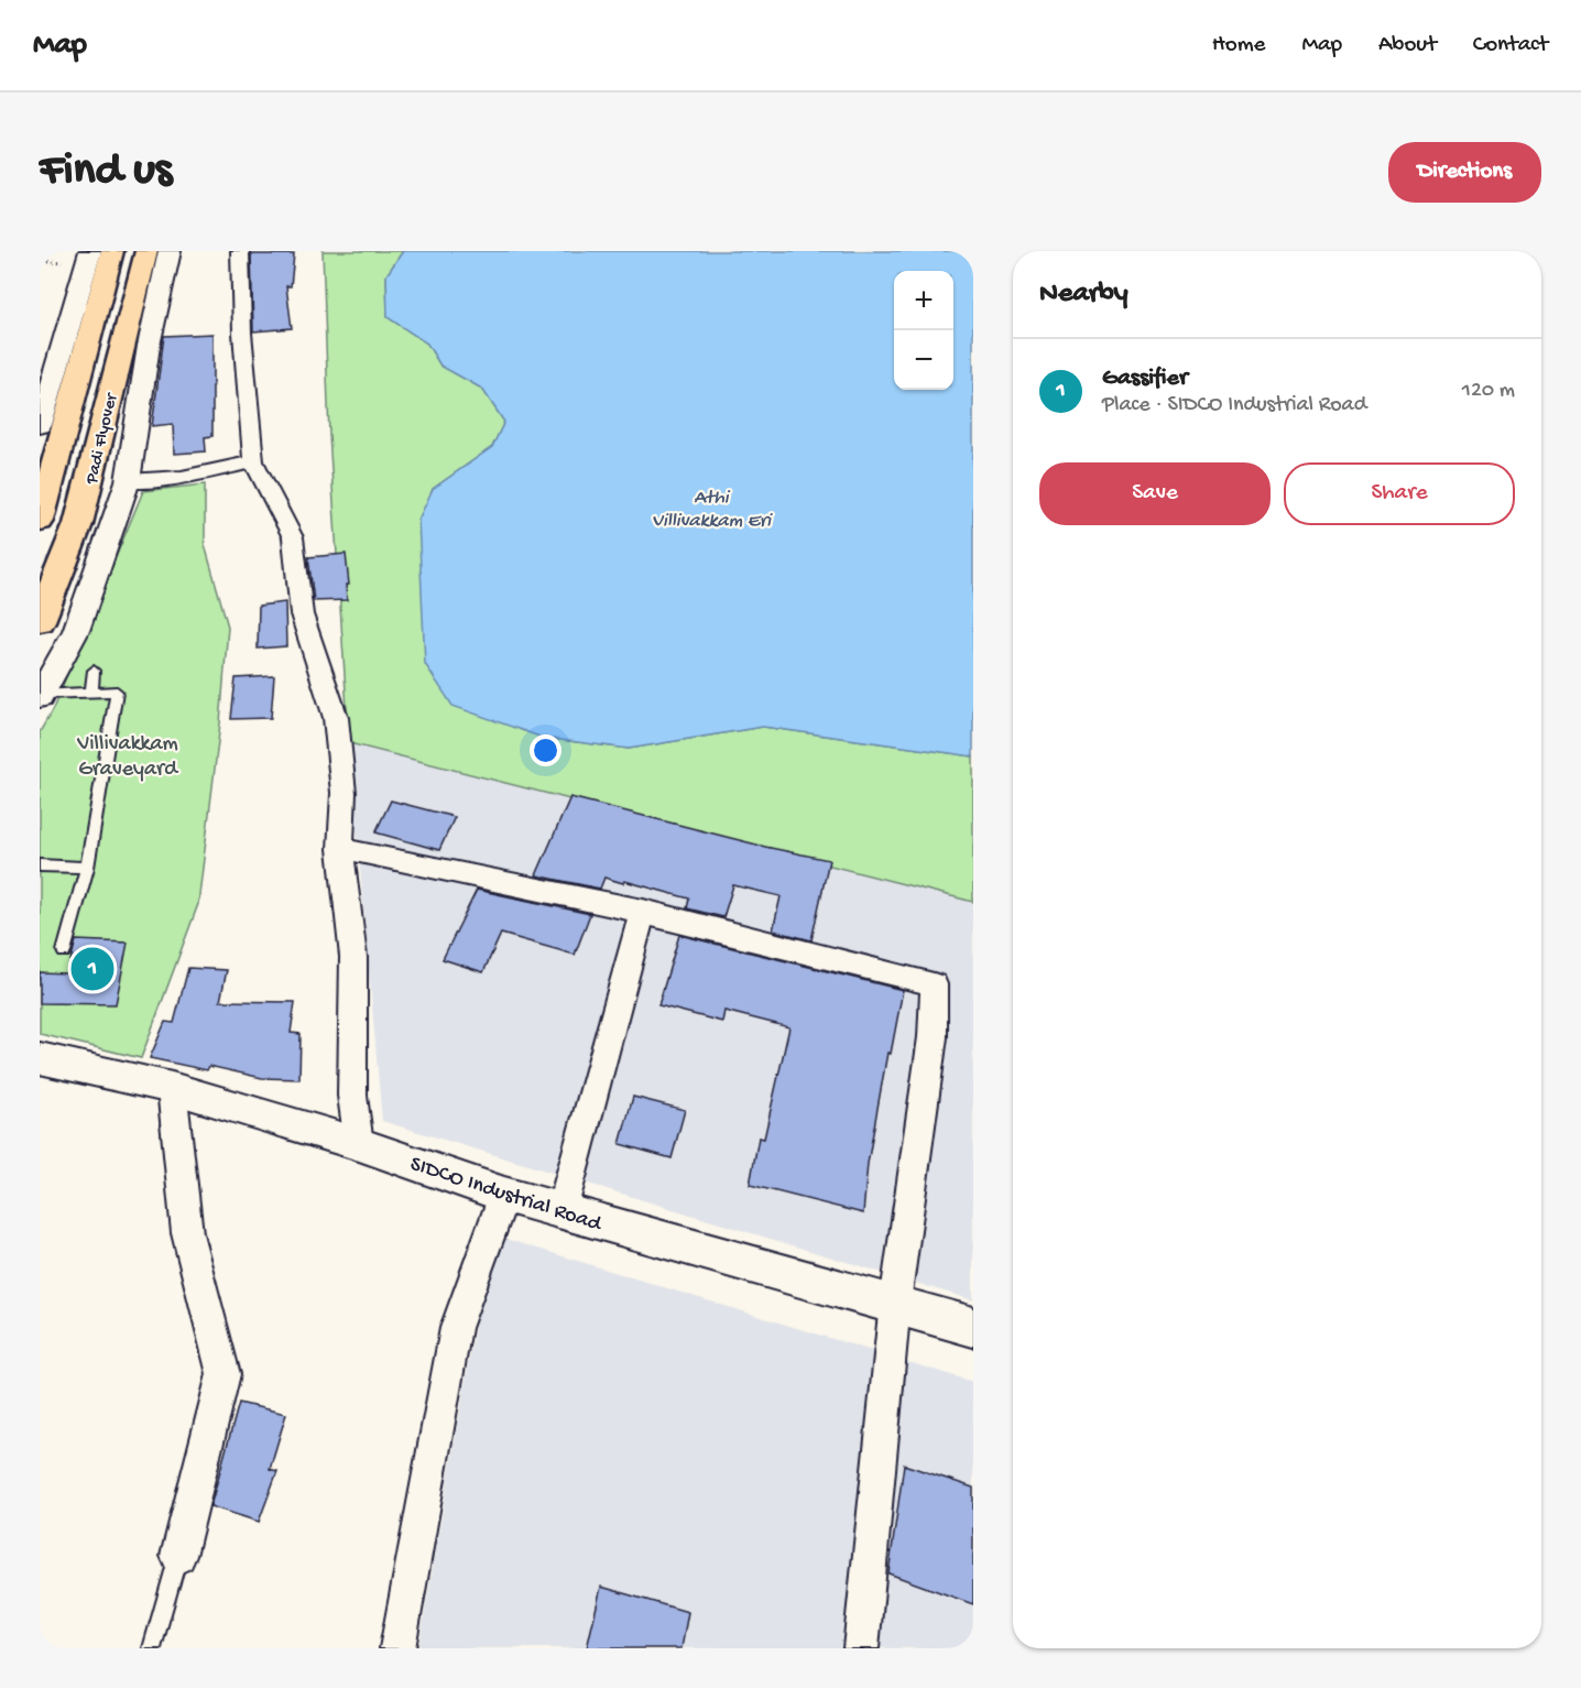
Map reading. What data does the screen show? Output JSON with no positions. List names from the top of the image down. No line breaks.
{"streets":{"main road":["Padi Flyover"],"street":["SIDCO Industrial Road"]},"water":["Athi Villivakkam Eri"],"parks":["Villivakkam Graveyard"],"page":{"header":"Map","nav":["Home","Map","About","Contact"],"buttons":["Directions",["Save","Share"]],"title":"Find us","heading":"Nearby","map_buttons":["+","−"],"list":[{"mark":"1","name":"Gassifier","note":"Place · SIDCO Industrial Road","value":"120 m"}],"pins":"1"}}
